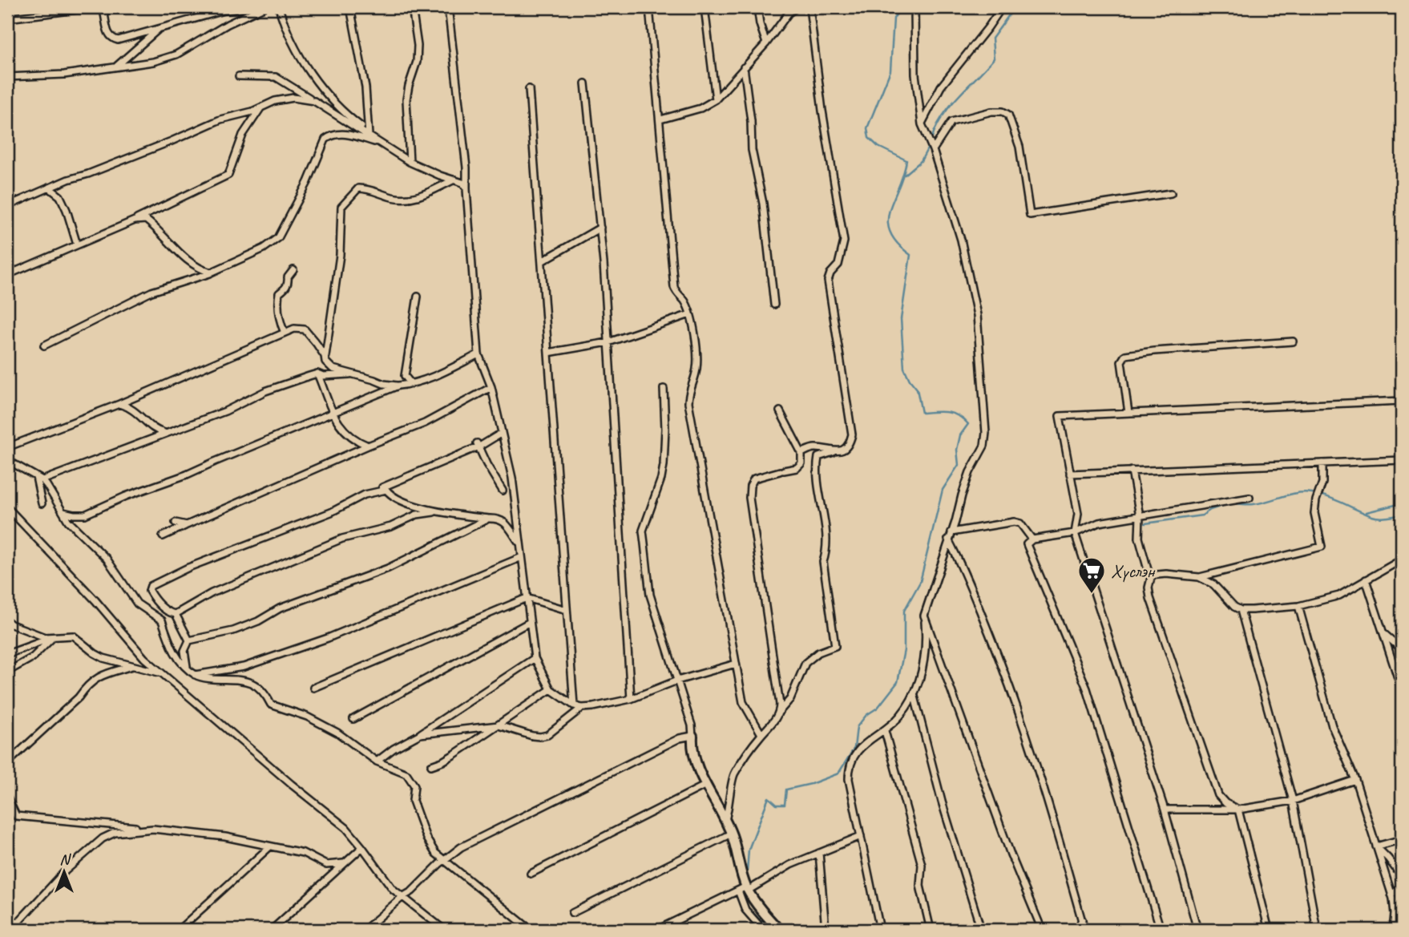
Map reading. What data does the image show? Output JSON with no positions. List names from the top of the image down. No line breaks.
{"places":{"supermarket":["Хүслэн"]},"north":"top"}
